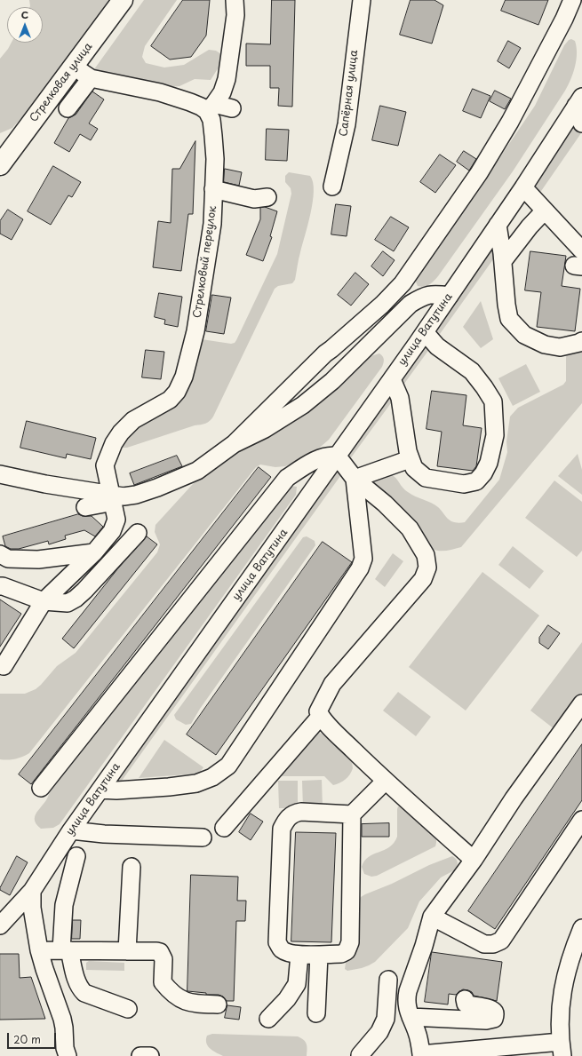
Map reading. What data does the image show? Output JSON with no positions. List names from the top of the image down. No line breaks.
{"streets":{"main road":["Стрелковая улица"],"street":["Сапёрная улица","Стрелковый переулок","улица Ватутина"]},"scale_bar":"20 m","north":"top"}
